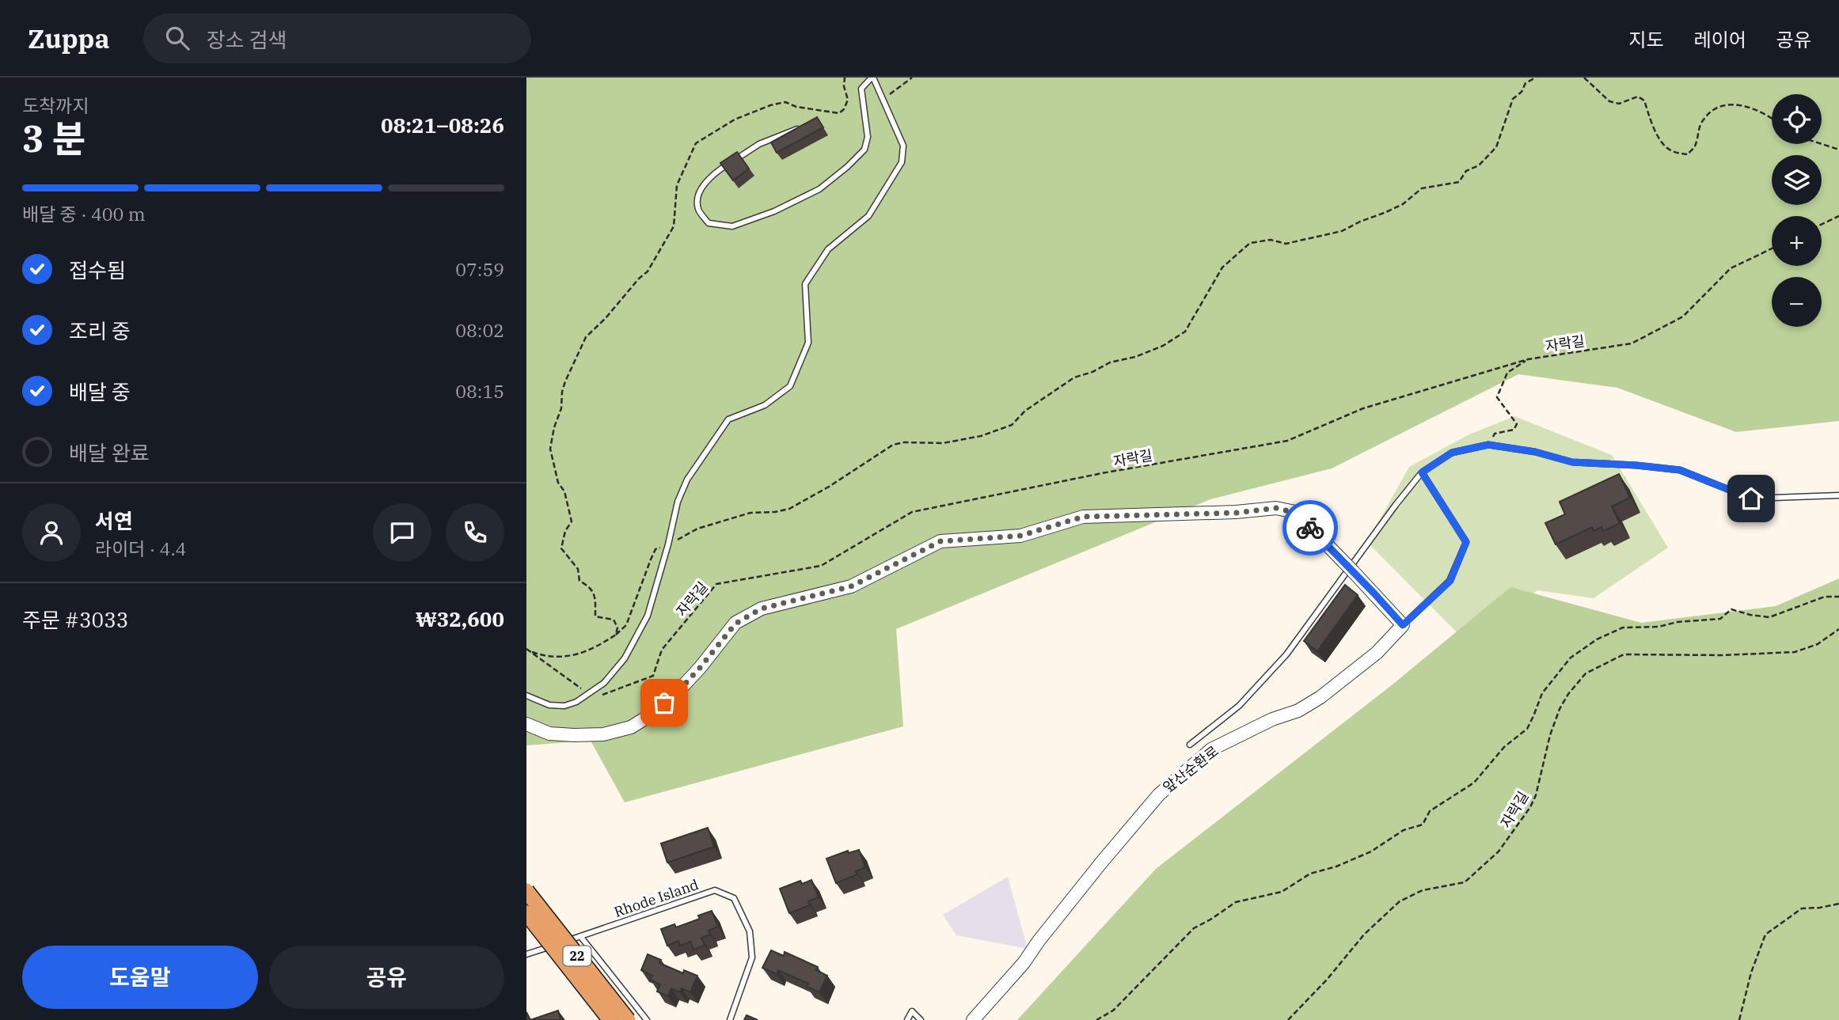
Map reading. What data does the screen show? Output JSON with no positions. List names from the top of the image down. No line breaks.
{"streets":{"highway":["22"],"street":["앞산순환로"],"lane":["Rhode Island"],"path":["자락길"]},"page":{"header":"Zuppa","search":"장소 검색","nav":["지도","레이어","공유"],"heading":["3 분","도착까지","08:21–08:26"],"panel":["서연","라이더 · 4.4","주문 #3033","₩32,600"],"map_buttons":["+","−"],"bar":"배달 중 · 400 m","list":[["접수됨","07:59"],["조리 중","08:02"],["배달 중","08:15"],"배달 완료"],"buttons":["도움말","공유"]}}
